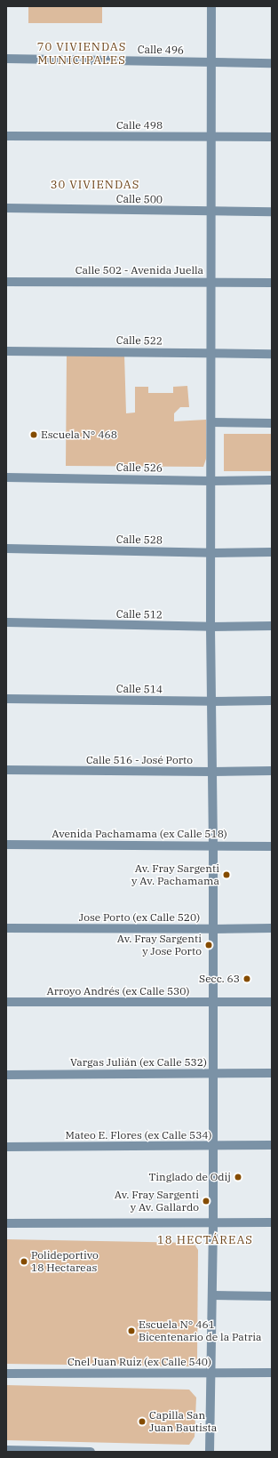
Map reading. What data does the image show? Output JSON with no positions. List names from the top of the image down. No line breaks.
{"streets":{"street":["Calle 496","Calle 498","Calle 500","Calle 502 - Avenida Juella","Calle 522","Calle 526","Calle 528","Calle 512","Calle 514","Calle 516 - José Porto","Avenida Pachamama (ex Calle 518)","Jose Porto (ex Calle 520)","Arroyo Andrés (ex Calle 530)","Vargas Julián (ex Calle 532)","Mateo E. Flores (ex Calle 534)","Cnel Juan Ruiz (ex Calle 540)"]},"districts":["70 VIVIENDAS MUNICIPALES","30 VIVIENDAS","18 HECTÁREAS"],"places":["Escuela N° 468","Av. Fray Sargenti y Av. Pachamama","Av. Fray Sargenti y Jose Porto","Secc. 63","Tinglado de Odij","Av. Fray Sargenti y Av. Gallardo","Polideportivo 18 Hectareas","Escuela N° 461 Bicentenario de la Patria","Capilla San Juan Bautista"]}
